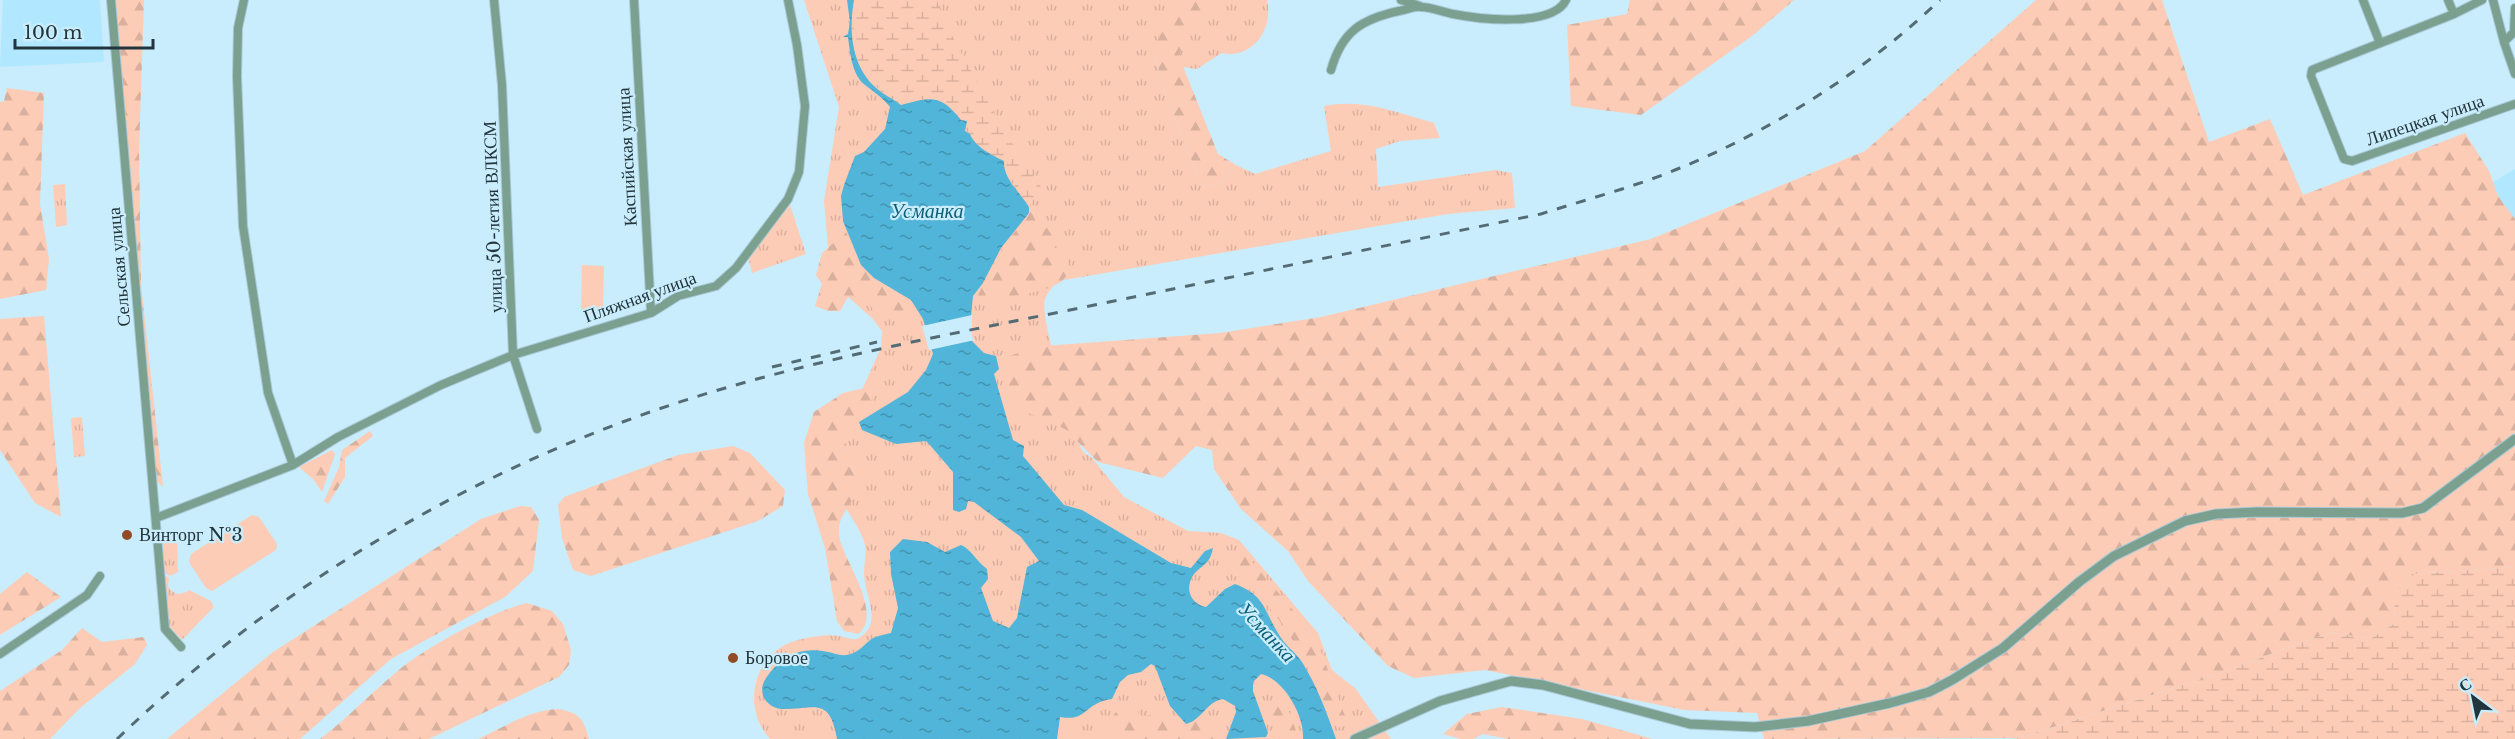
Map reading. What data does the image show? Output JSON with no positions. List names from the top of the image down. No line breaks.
{"streets":{"street":["Липецкая улица","Каспийская улица","улица 50-летия ВЛКСМ","Сельская улица","Пляжная улица"]},"crossings":[["Каспийская улица","Пляжная улица"],["улица 50-летия ВЛКСМ","Пляжная улица"],["Сельская улица","Пляжная улица"]],"water":["Усманка"],"places":["Винторг №3","Боровое"],"scale_bar":"100 m","north":"top left"}
